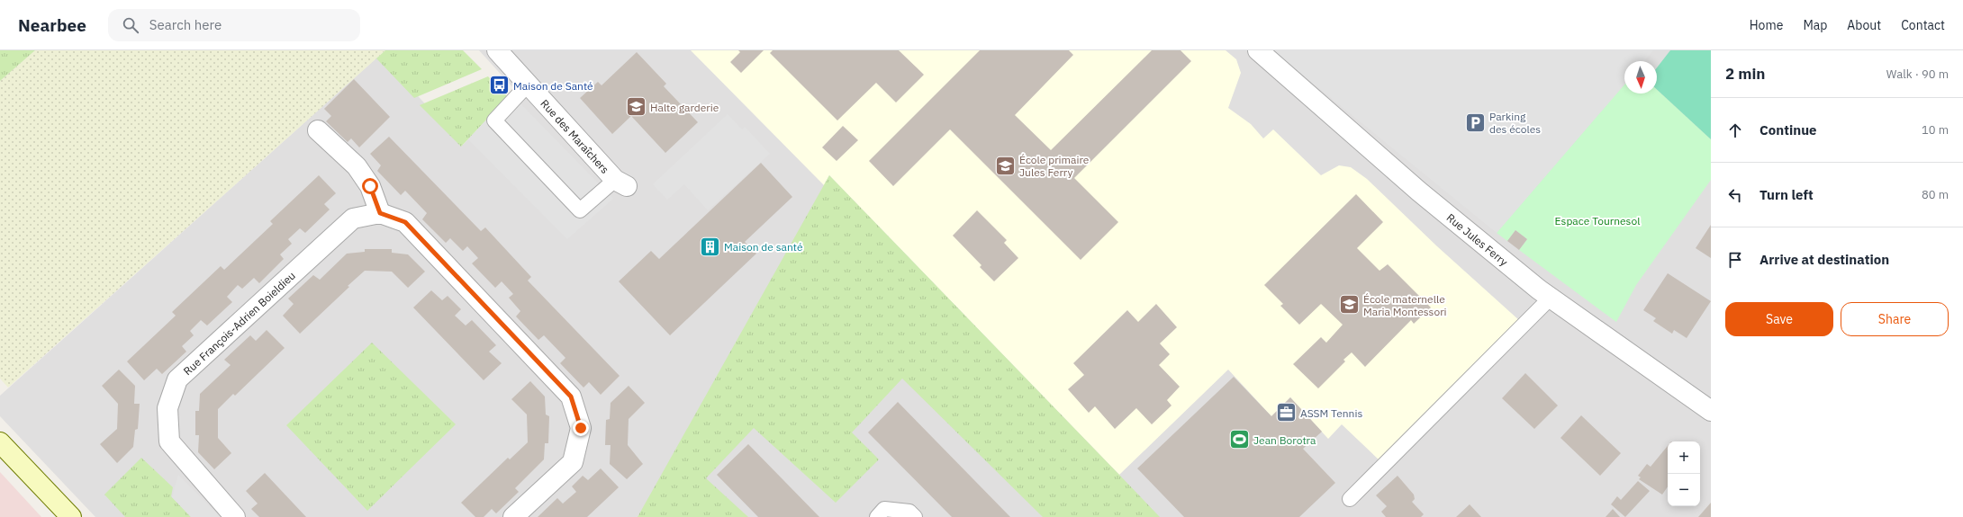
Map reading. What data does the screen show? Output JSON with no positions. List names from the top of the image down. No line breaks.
{"streets":{"street":["Rue des Maraîchers","Rue Jules Ferry","Rue François-Adrien Boieldieu"]},"parks":["Espace Tournesol"],"places":{"bus stop":["Maison de Santé"],"school or university":["Halte garderie","École primaire Jules Ferry","École maternelle Maria Montessori"],"parking":["Parking des écoles"],"building":["Maison de santé"],"office":["ASSM Tennis"],"sports":["Jean Borotra"]},"north":"bottom","page":{"header":"Nearbee","search":"Search here","nav":["Home","Map","About","Contact"],"heading":["2 min","Walk · 90 m"],"list":[["Continue","10 m"],["Turn left","80 m"],"Arrive at destination"],"buttons":["Save","Share"],"map_buttons":["+","−"]}}
